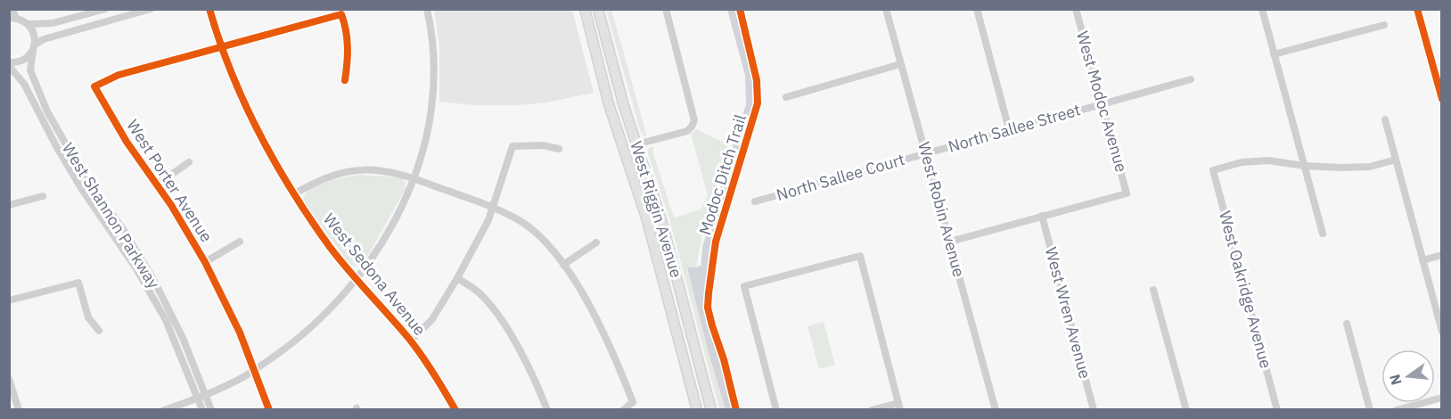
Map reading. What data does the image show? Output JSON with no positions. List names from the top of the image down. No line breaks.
{"streets":{"main road":["West Riggin Avenue"],"street":["West Modoc Avenue","North Sallee Street","North Sallee Court","West Porter Avenue","West Robin Avenue","West Shannon Parkway","West Sedona Avenue","West Oakridge Avenue","West Wren Avenue"],"cycle path":["Modoc Ditch Trail"]},"crossings":[["West Modoc Avenue","North Sallee Street"],["West Modoc Avenue","West Wren Avenue"],["North Sallee Street","North Sallee Court"],["North Sallee Street","West Robin Avenue"],["North Sallee Court","West Robin Avenue"],["West Porter Avenue","West Sedona Avenue"]],"north":"left"}
